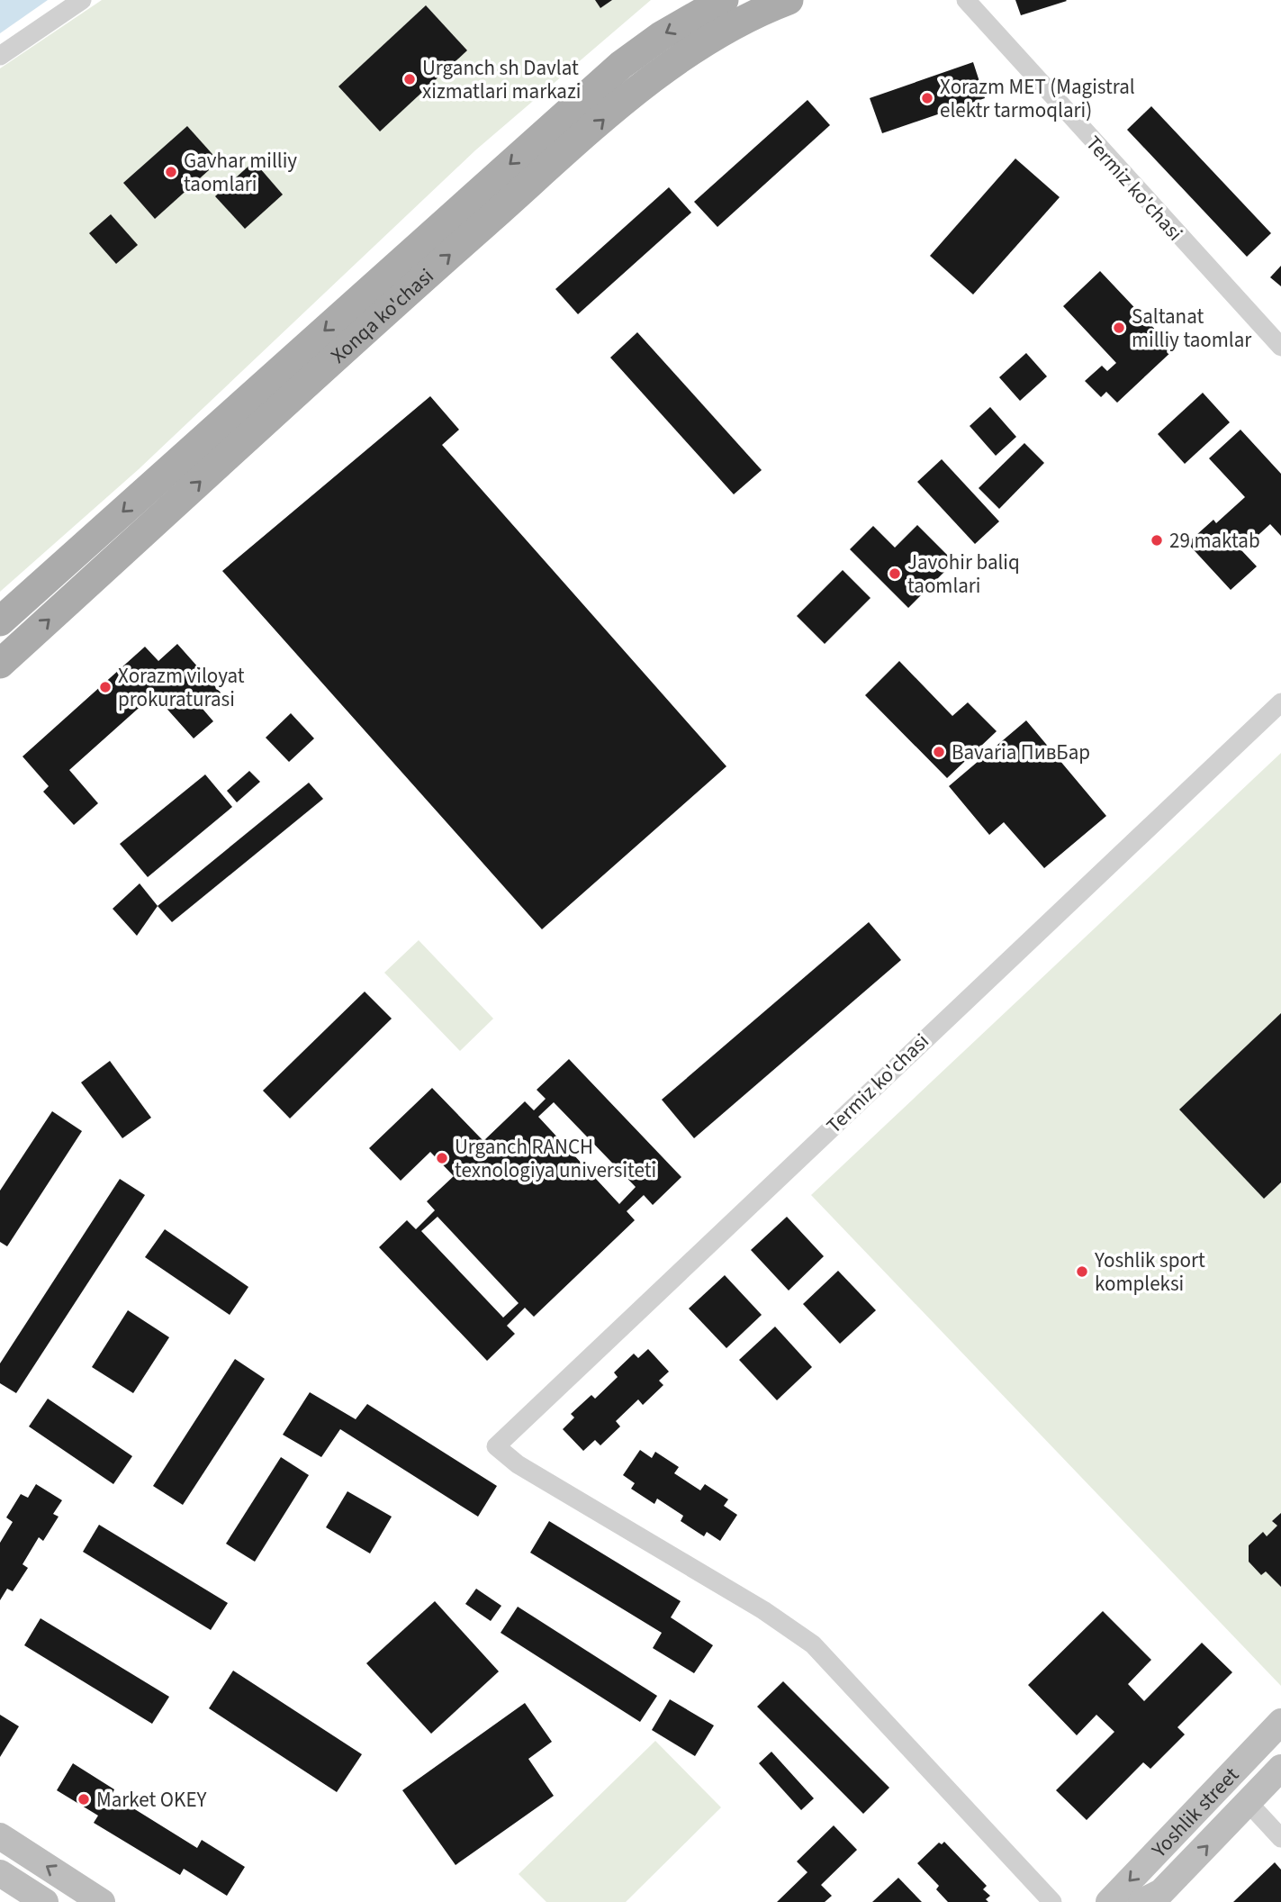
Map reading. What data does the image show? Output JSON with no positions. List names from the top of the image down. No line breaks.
{"streets":{"main road":["Xonqa ko'chasi","Yoshlik street"],"street":["Termiz ko'chasi"]},"places":["Urganch sh Davlat xizmatlari markazi","Xorazm MET (Magistral elektr tarmoqlari)","Gavhar milliy taomlari","Saltanat milliy taomlar","29 maktab","Javohir baliq taomlari","Xorazm viloyat prokuraturasi","Bavaria ПивБар","Urganch RANCH texnologiya universiteti","Yoshlik sport kompleksi","Market OKEY"]}
